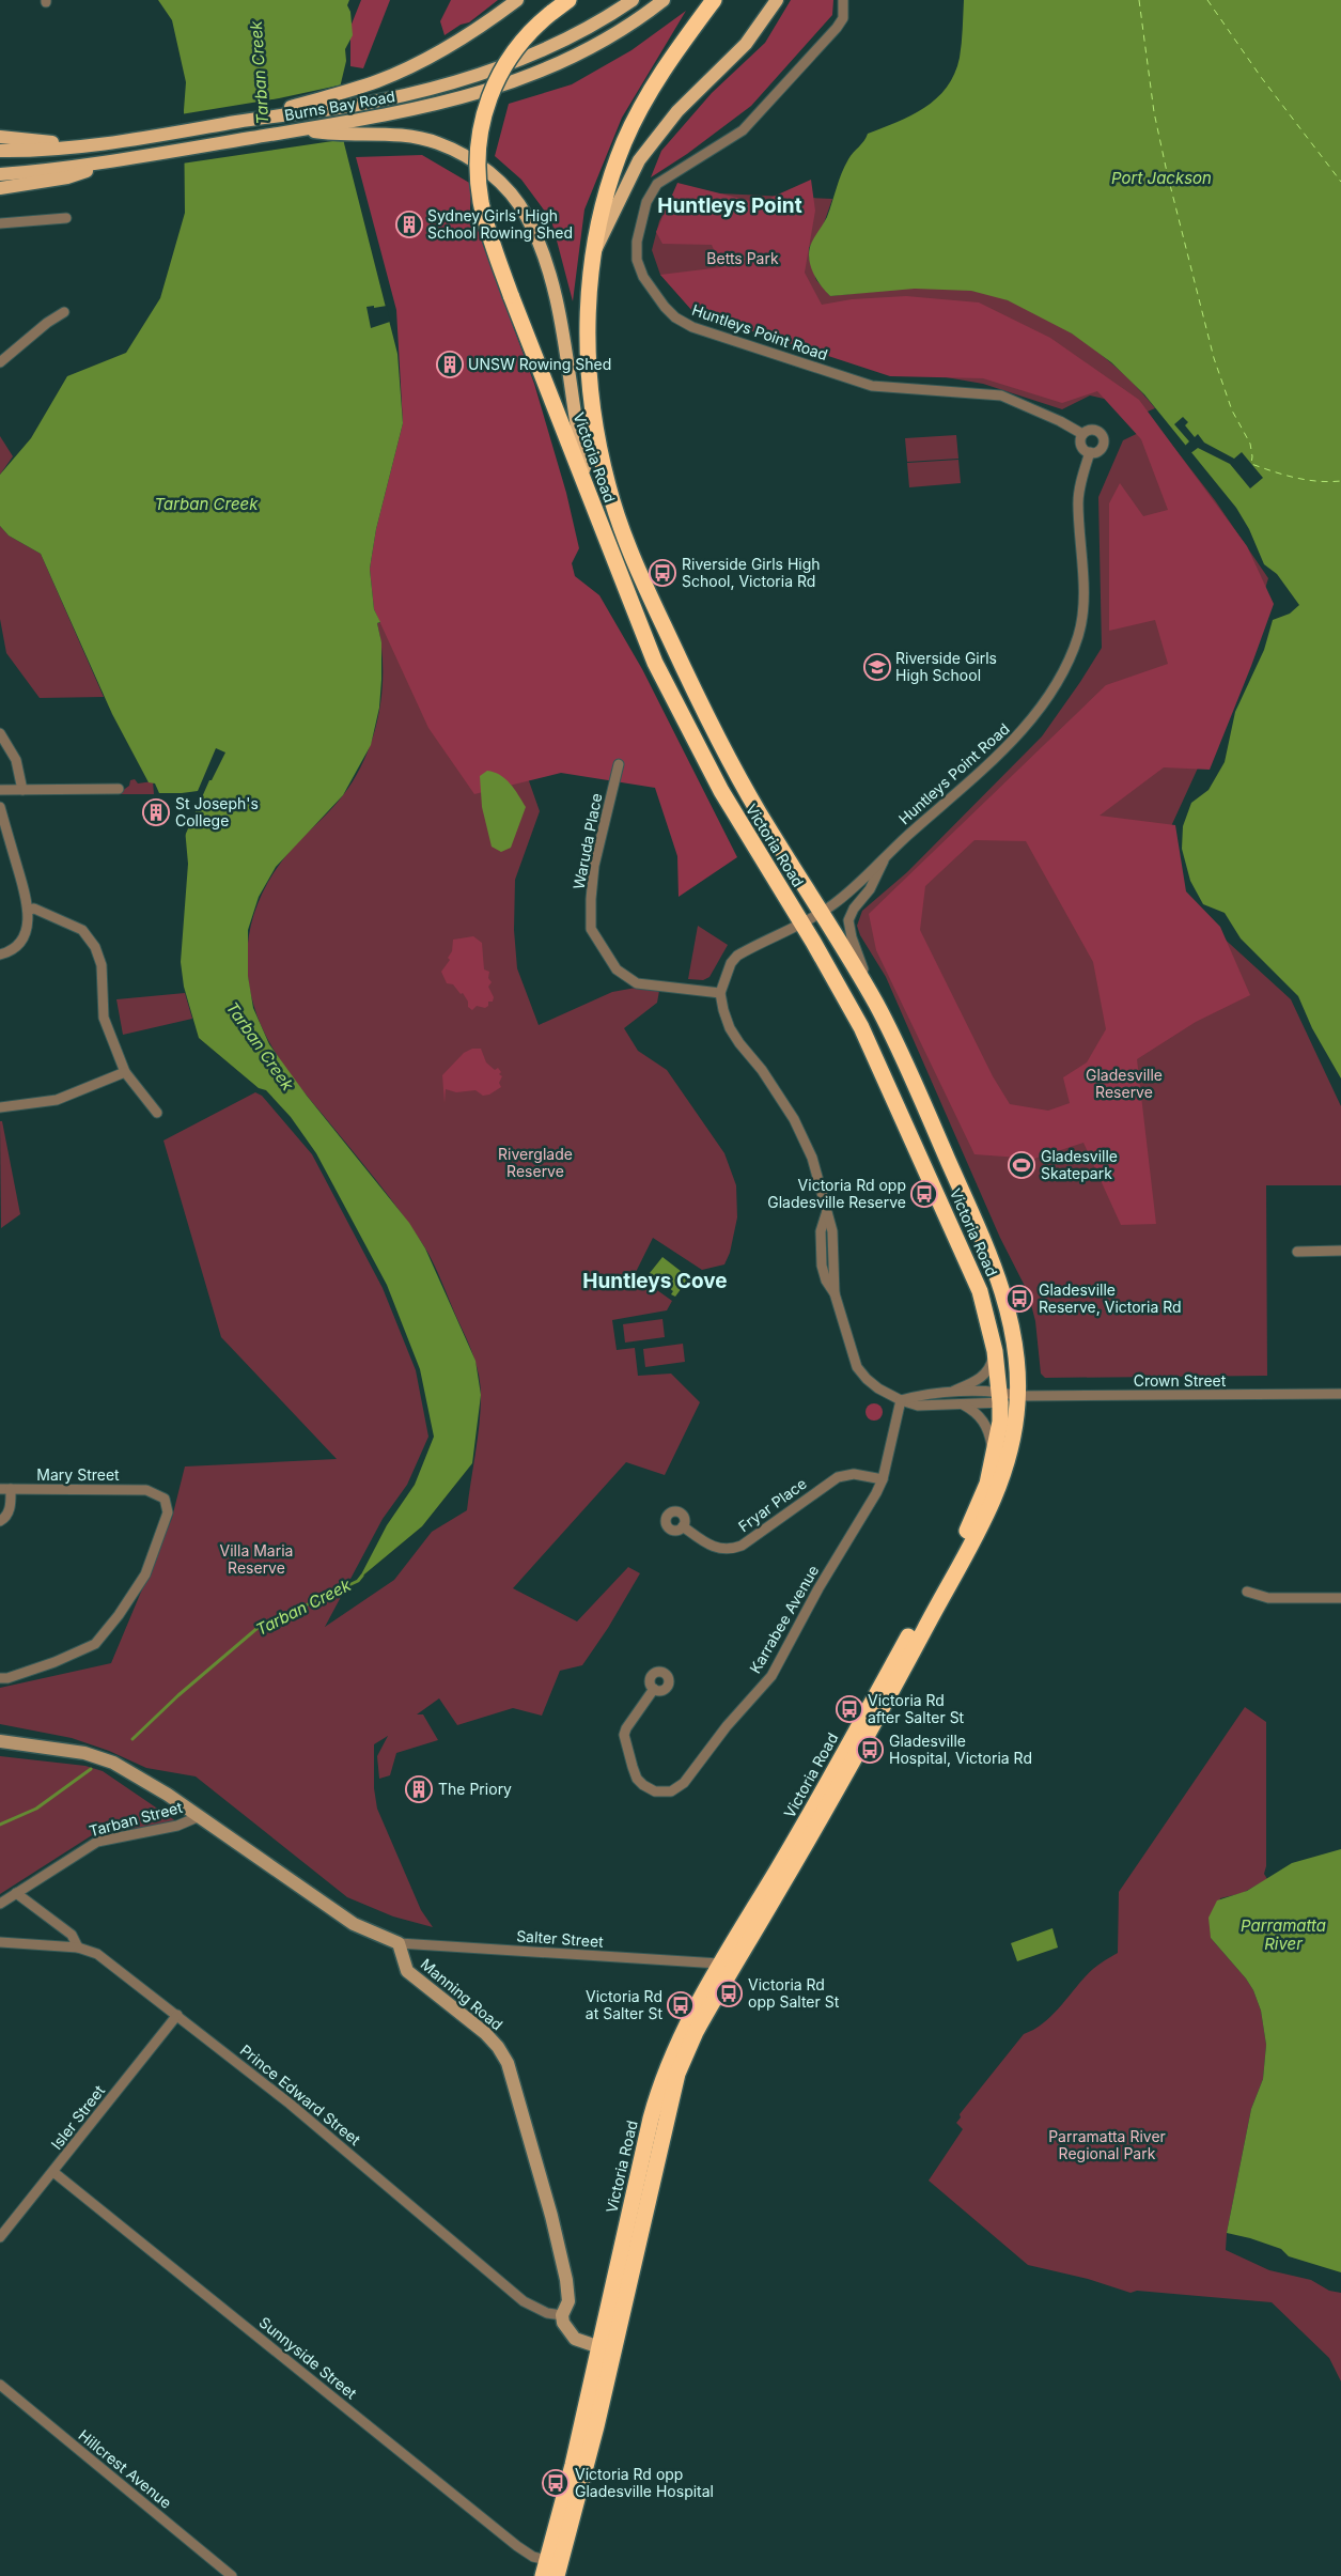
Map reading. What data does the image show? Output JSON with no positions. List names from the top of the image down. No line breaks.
{"streets":{"highway":["Victoria Road"],"main road":["Burns Bay Road"],"street":["Huntleys Point Road","Waruda Place","Crown Street","Mary Street","Fryar Place","Karrabee Avenue","Tarban Street","Salter Street","Manning Road","Prince Edward Street","Isler Street","Sunnyside Street","Hillcrest Avenue"]},"crossings":[["Huntleys Point Road","Victoria Road"],["Huntleys Point Road","Waruda Place"],["Victoria Road","Crown Street"],["Victoria Road","Salter Street"],["Victoria Road","Sunnyside Street"],["Fryar Place","Karrabee Avenue"],["Salter Street","Manning Road"],["Manning Road","Prince Edward Street"],["Prince Edward Street","Isler Street"],["Isler Street","Sunnyside Street"]],"districts":["Huntleys Point","Huntleys Cove"],"water":["Tarban Creek","Port Jackson","Parramatta River"],"parks":["Betts Park","Gladesville Reserve","Riverglade Reserve","Villa Maria Reserve","Parramatta River Regional Park"],"places":{"building":["Sydney Girls' High School Rowing Shed","UNSW Rowing Shed","St Joseph's College","The Priory"],"bus stop":["Riverside Girls High School, Victoria Rd","Victoria Rd opp Gladesville Reserve","Gladesville Reserve, Victoria Rd","Victoria Rd after Salter St","Gladesville Hospital, Victoria Rd","Victoria Rd opp Salter St","Victoria Rd at Salter St","Victoria Rd opp Gladesville Hospital"],"school or university":["Riverside Girls High School"],"sports":["Gladesville Skatepark"]}}
